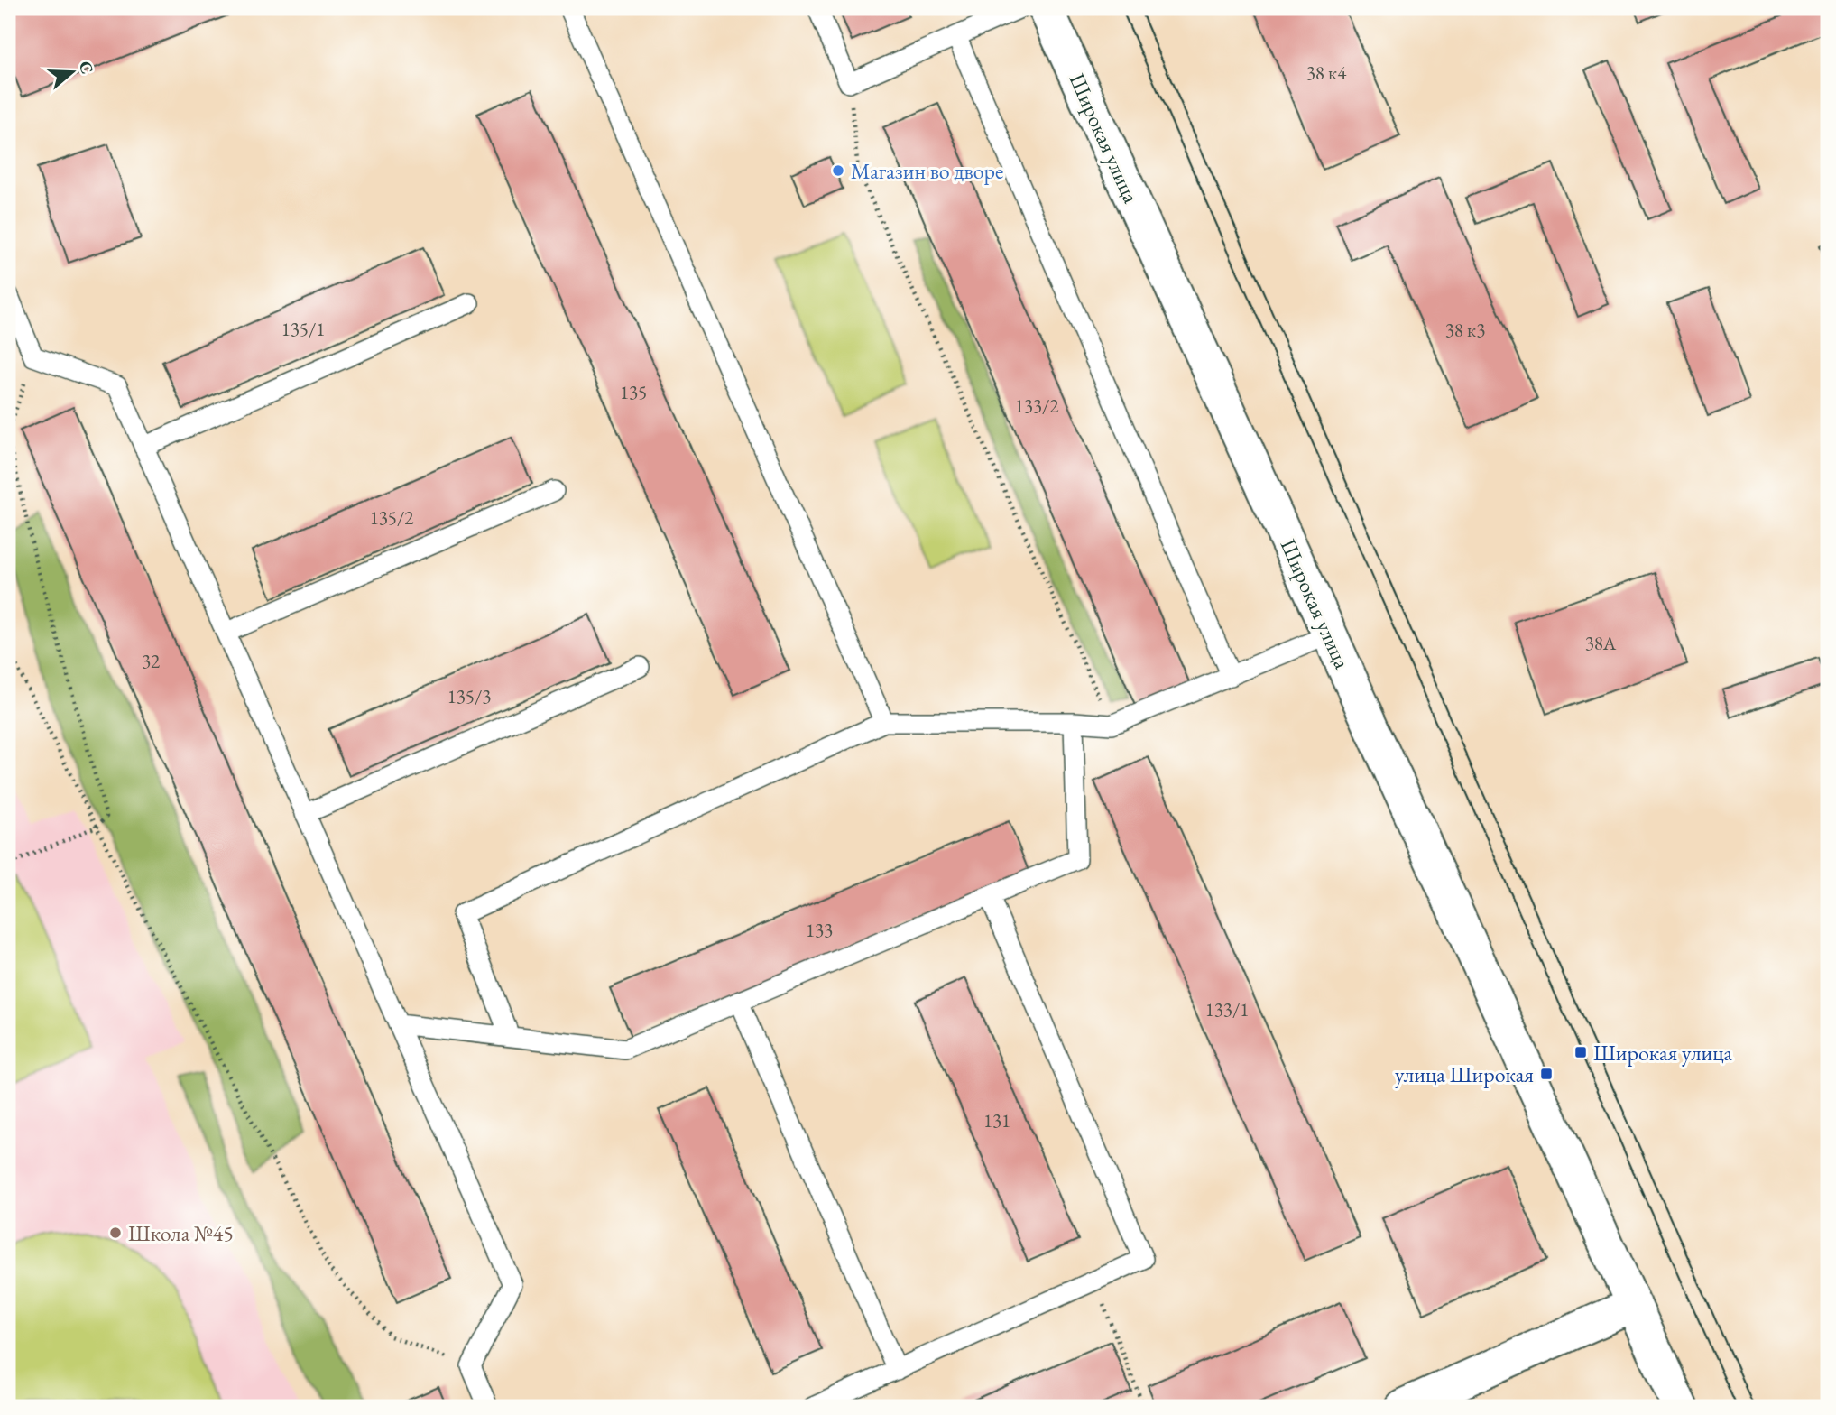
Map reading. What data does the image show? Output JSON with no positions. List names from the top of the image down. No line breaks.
{"streets":{"street":["Широкая улица"]},"places":{"other":["Магазин во дворе","Школа №45"],"transit":["Широкая улица","улица Широкая"]},"house_numbers":["38 к4","135/1","38 к3","135","133/2","135/2","38А","32","135/3","133","133/1","131"],"north":"right"}
